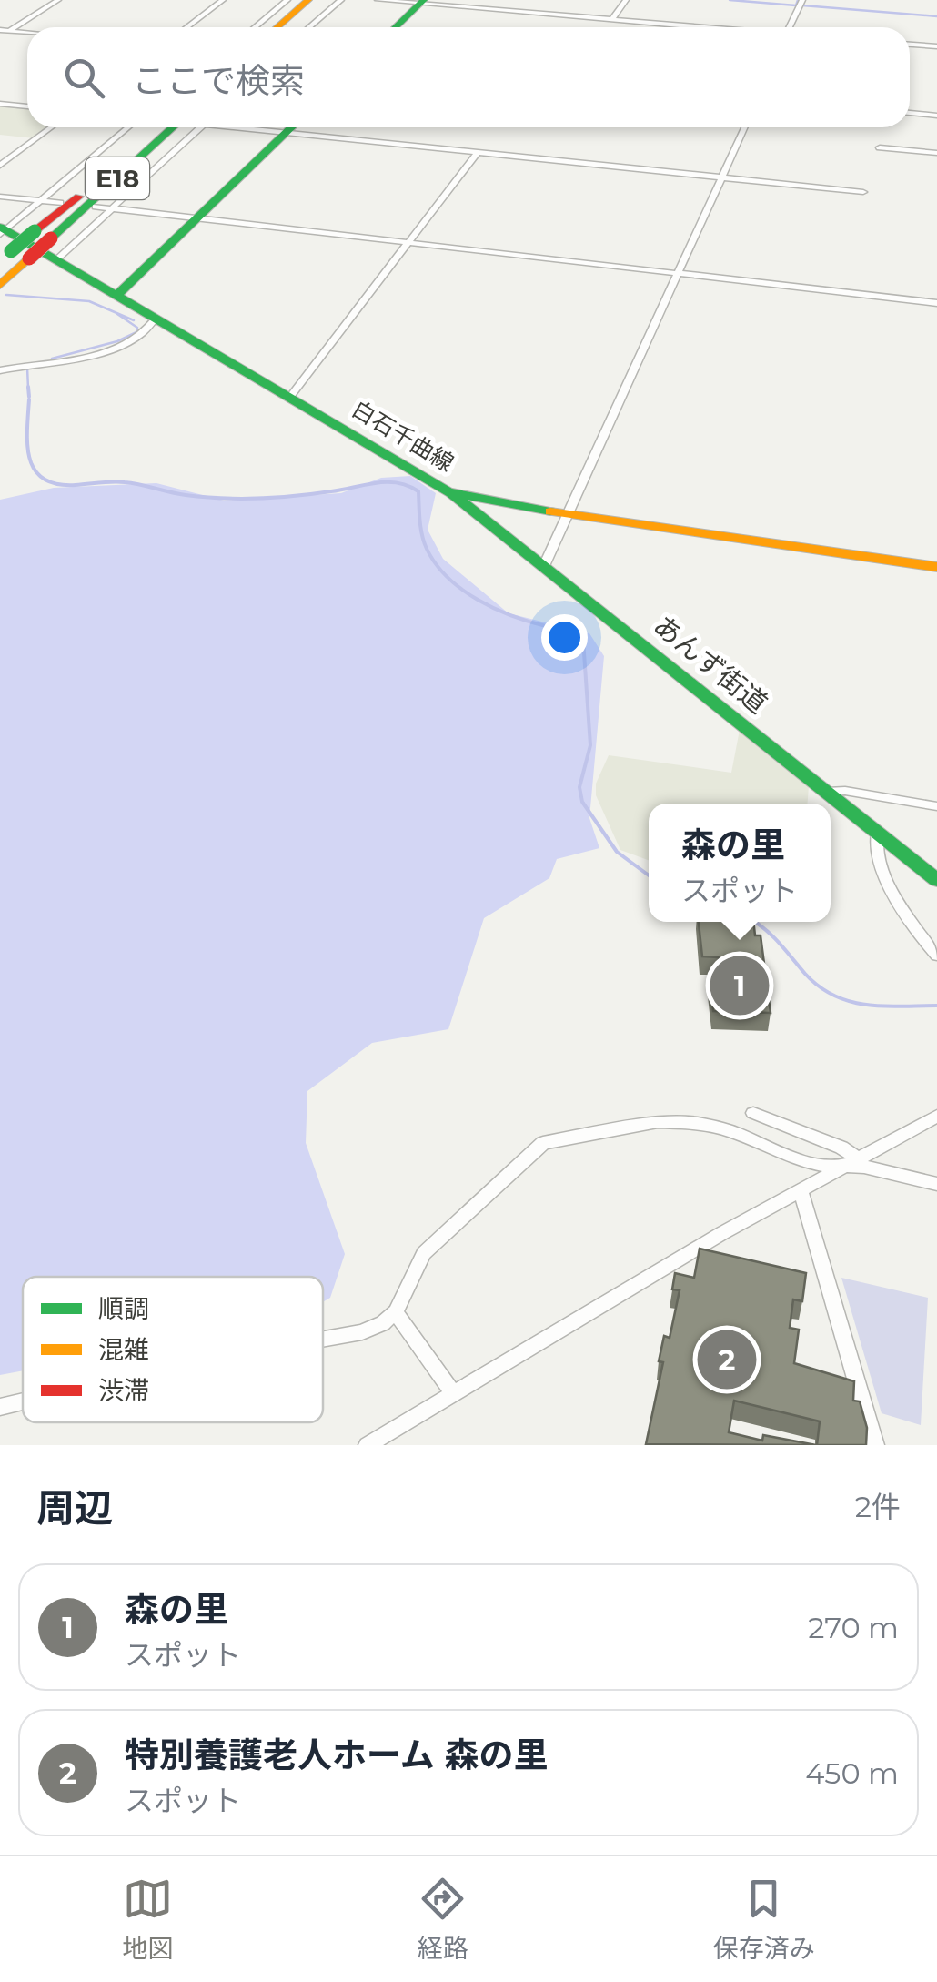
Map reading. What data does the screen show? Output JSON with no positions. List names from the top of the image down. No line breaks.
{"streets":{"main road":["E18","白石千曲線","あんず街道"]},"crossings":[["E18","白石千曲線"],["白石千曲線","あんず街道"]],"legend":["順調","混雑","渋滞"],"page":{"search":"ここで検索","popup":["森の里","スポット"],"pins":["1","2"],"heading":["周辺","2件"],"list":[{"mark":"1","name":"森の里","note":"スポット","value":"270 m"},{"mark":"2","name":"特別養護老人ホーム 森の里","note":"スポット","value":"450 m"}],"nav":["地図","経路","保存済み"]}}
